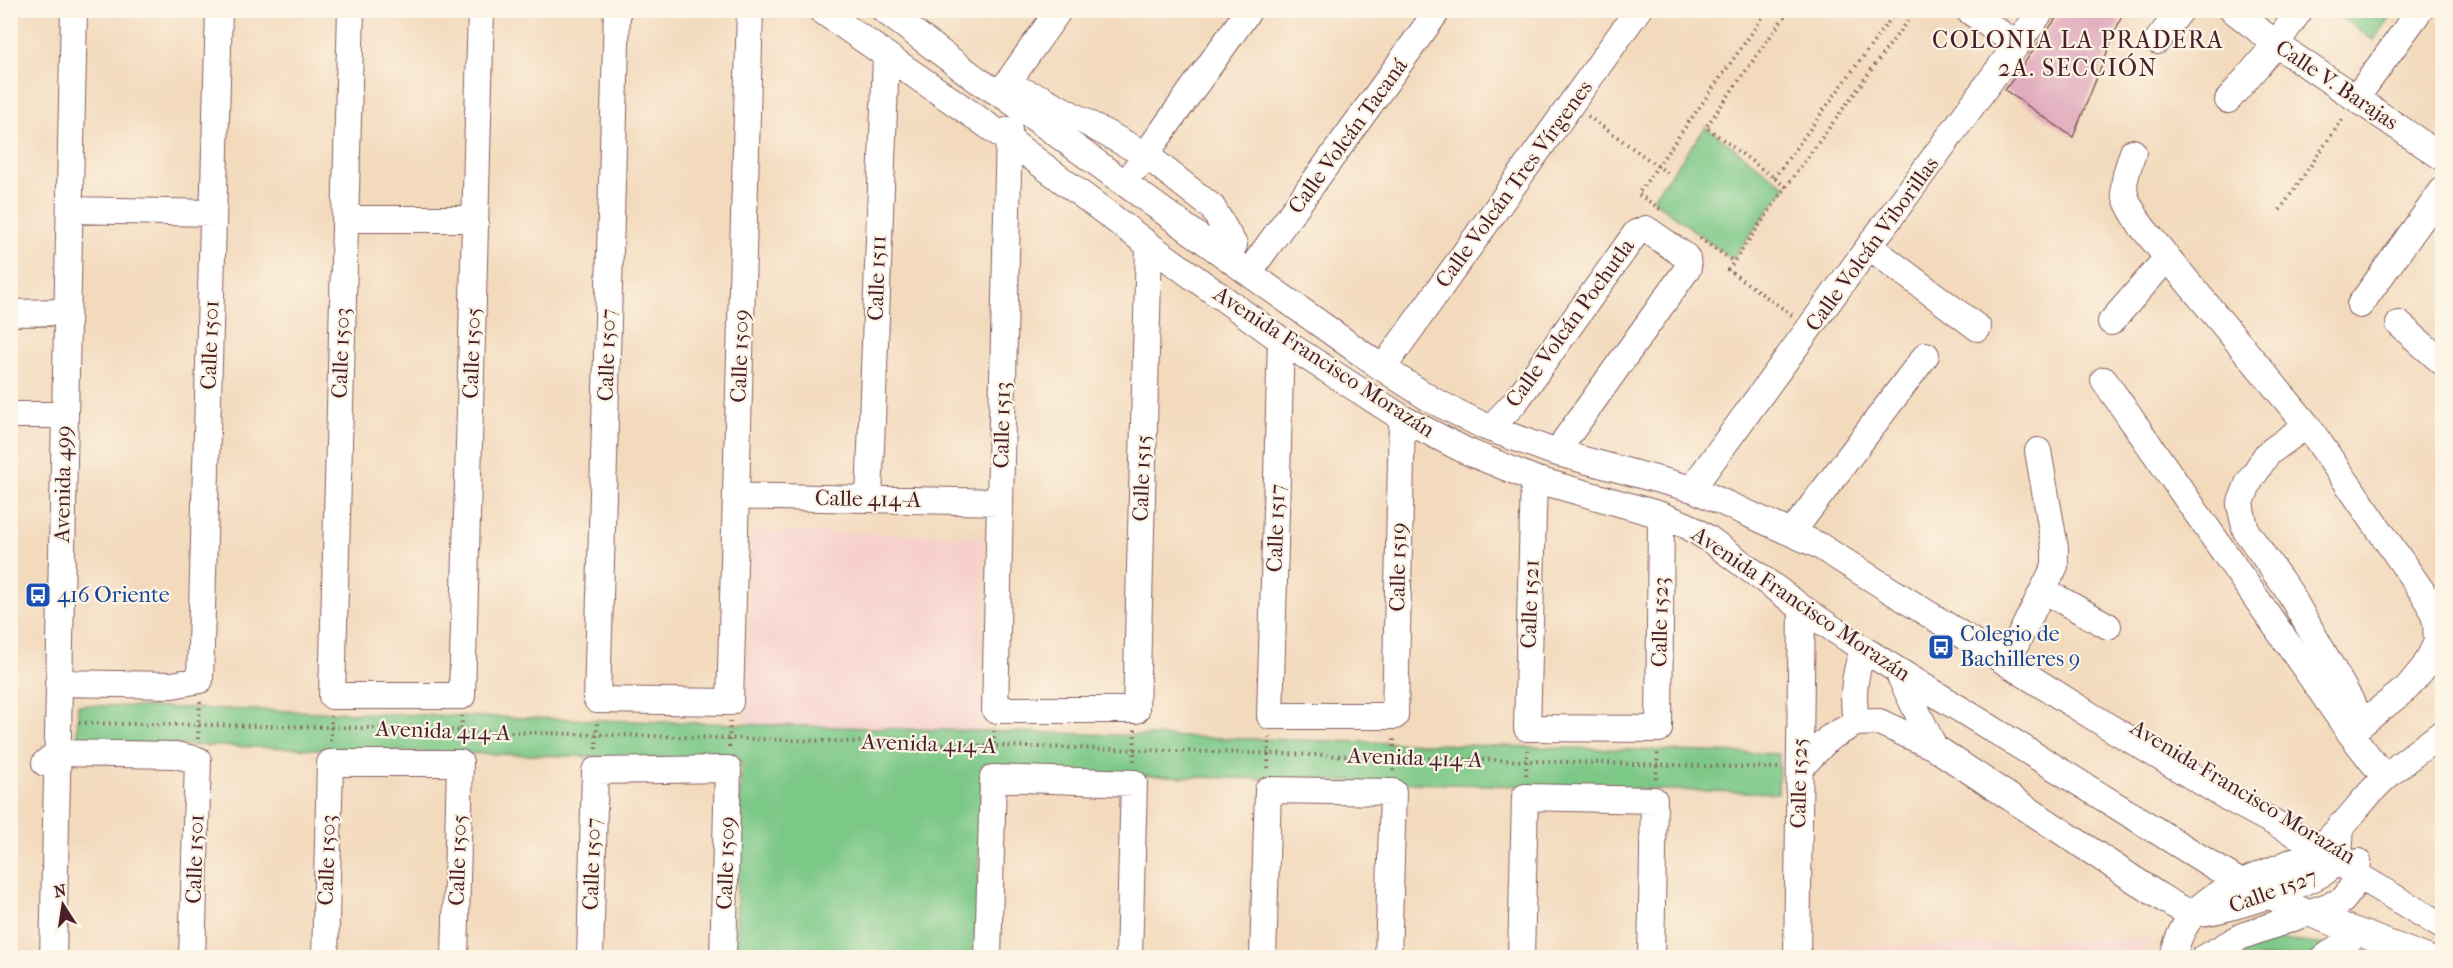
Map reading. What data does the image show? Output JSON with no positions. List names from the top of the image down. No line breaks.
{"streets":{"street":["Calle V. Barajas","Calle Volcán Tacaná","Calle Volcán Tres Vírgenes","Calle Volcán Viborillas","Calle 1511","Calle Volcán Pochutla","Calle 1501","Calle 1503","Calle 1505","Calle 1507","Calle 1509","Avenida Francisco Morazán","Calle 1513","Calle 1515","Avenida 499","Calle 414-A","Calle 1517","Calle 1519","Calle 1521","Calle 1523","Avenida 414-A","Calle 1525","Calle 1527"]},"crossings":[["Calle Volcán Tacaná","Avenida Francisco Morazán"],["Calle Volcán Tres Vírgenes","Avenida Francisco Morazán"],["Calle Volcán Viborillas","Avenida Francisco Morazán"],["Calle 1511","Avenida Francisco Morazán"],["Calle 1511","Calle 414-A"],["Calle Volcán Pochutla","Avenida Francisco Morazán"],["Calle 1503","Avenida 414-A"],["Calle 1505","Avenida 414-A"],["Calle 1509","Calle 414-A"],["Avenida Francisco Morazán","Calle 1513"],["Avenida Francisco Morazán","Calle 1515"],["Avenida Francisco Morazán","Calle 1517"],["Avenida Francisco Morazán","Calle 1519"],["Avenida Francisco Morazán","Calle 1521"],["Avenida Francisco Morazán","Calle 1523"],["Avenida Francisco Morazán","Calle 1525"],["Avenida Francisco Morazán","Calle 1527"],["Calle 1513","Calle 414-A"],["Calle 1513","Avenida 414-A"],["Calle 1515","Avenida 414-A"],["Avenida 499","Avenida 414-A"],["Calle 1517","Avenida 414-A"],["Calle 1519","Avenida 414-A"],["Avenida 414-A","Calle 1525"]],"districts":["COLONIA LA PRADERA 2A. SECCIÓN"],"places":{"bus stop":["416 Oriente","Colegio de Bachilleres 9"]},"north":"top"}
